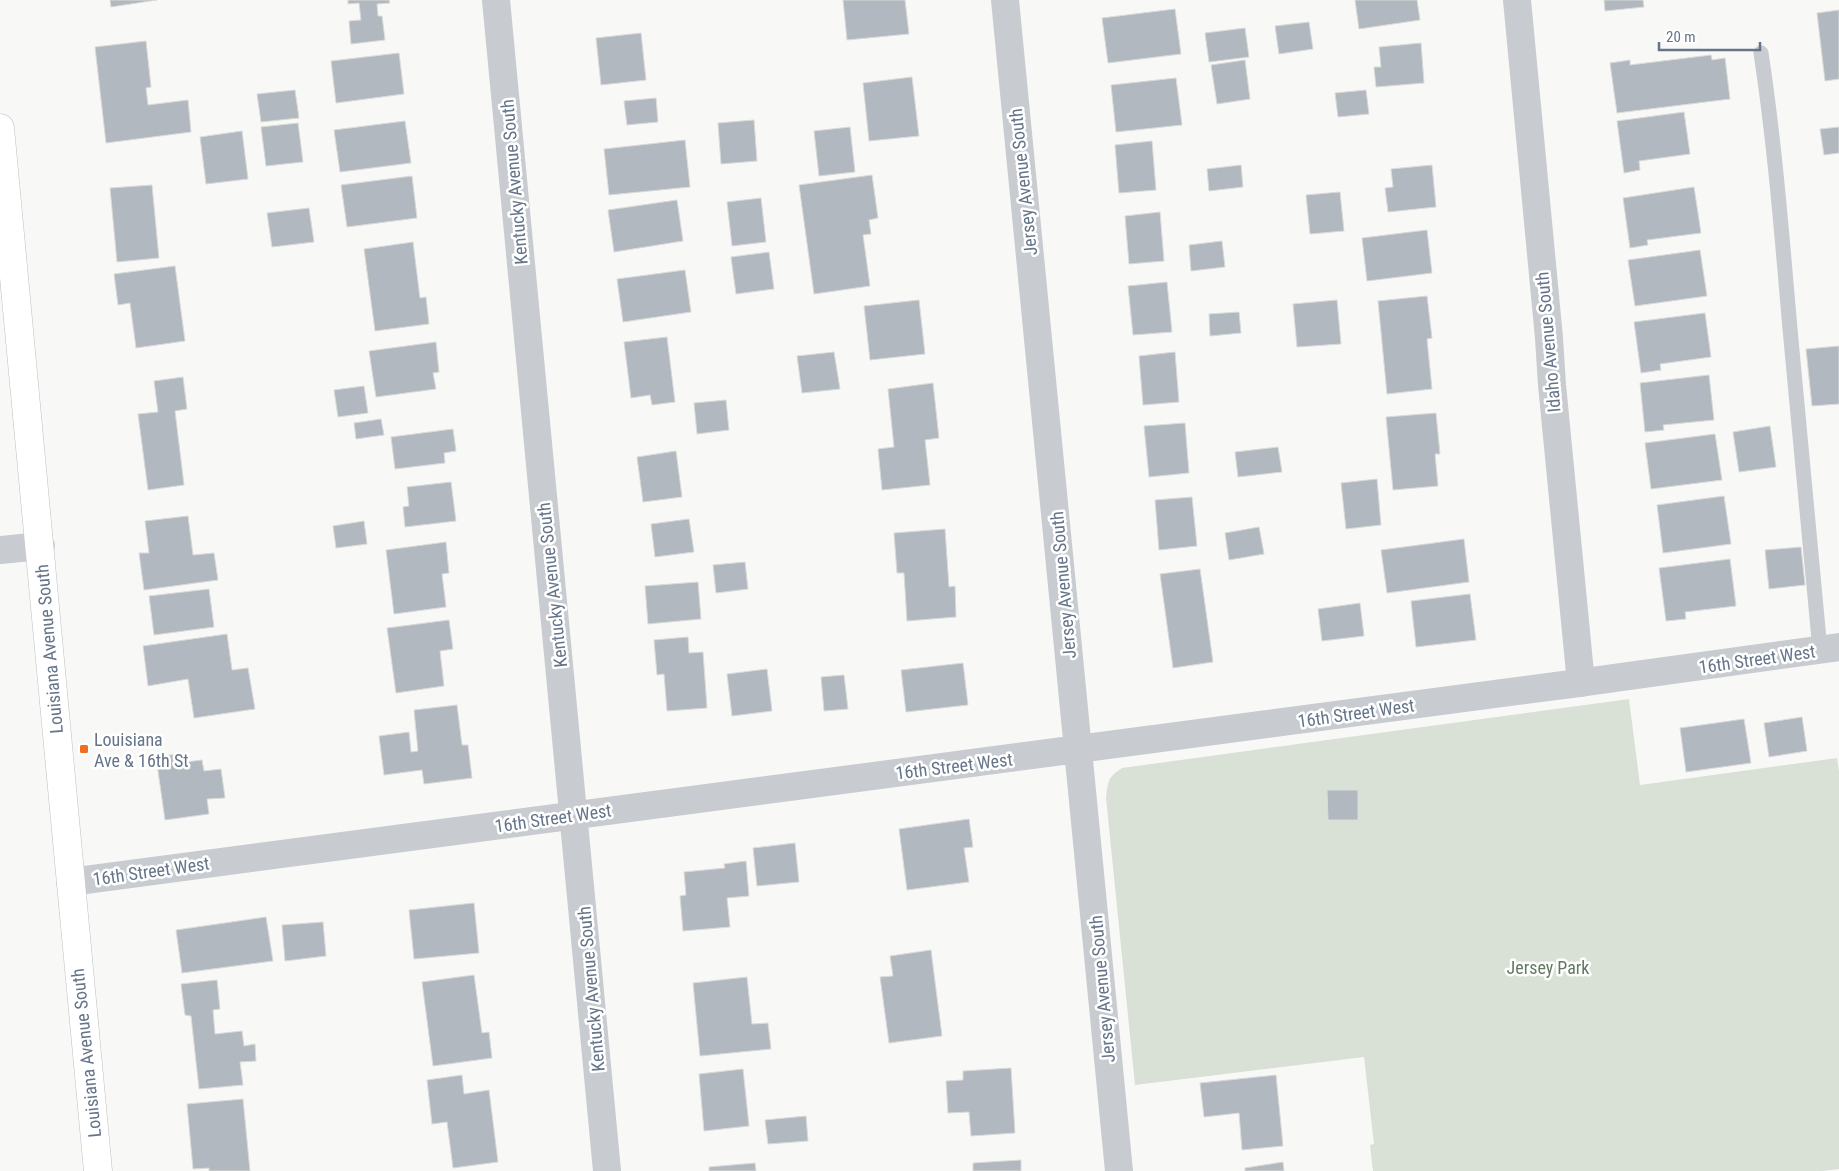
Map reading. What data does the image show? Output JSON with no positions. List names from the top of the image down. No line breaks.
{"streets":{"main road":["Louisiana Avenue South"],"street":["Kentucky Avenue South","Jersey Avenue South","Idaho Avenue South","16th Street West"]},"crossings":[["Kentucky Avenue South","16th Street West"],["Jersey Avenue South","16th Street West"],["Idaho Avenue South","16th Street West"],["Louisiana Avenue South","16th Street West"]],"parks":["Jersey Park"],"places":{"transit":["Louisiana Ave & 16th St"]},"scale_bar":"20 m"}
